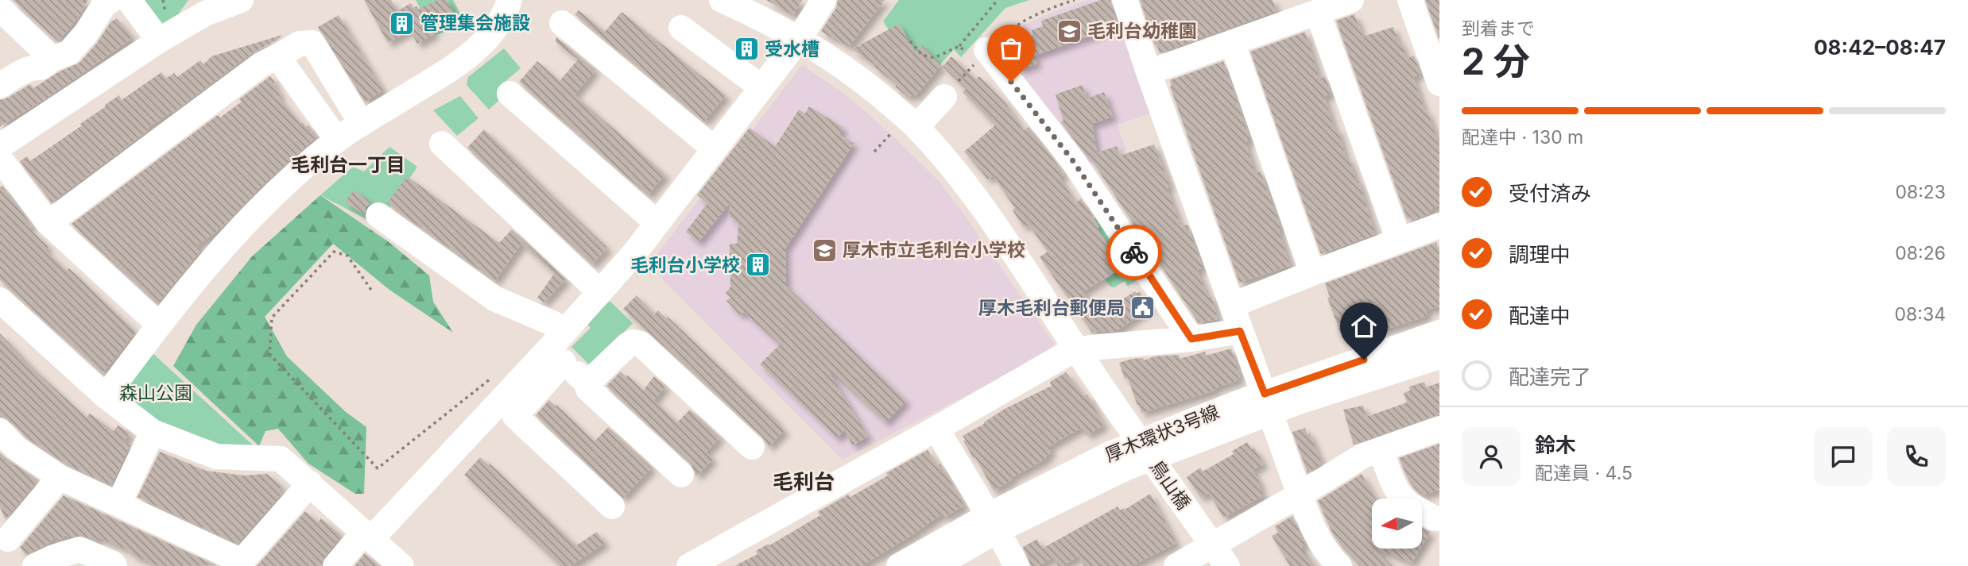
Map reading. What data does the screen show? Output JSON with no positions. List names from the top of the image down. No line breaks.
{"streets":{"street":["厚木環状3号線","鳥山橋"]},"districts":["毛利台一丁目","毛利台"],"parks":["森山公園"],"places":{"building":["管理集会施設","受水槽","毛利台小学校"],"school or university":["毛利台幼稚園","厚木市立毛利台小学校"],"public building":["厚木毛利台郵便局"]},"north":"left","page":{"heading":["2 分","到着まで","08:42–08:47"],"panel":["鈴木","配達員 · 4.5"],"bar":"配達中 · 130 m","list":[["受付済み","08:23"],["調理中","08:26"],["配達中","08:34"],"配達完了"]}}
